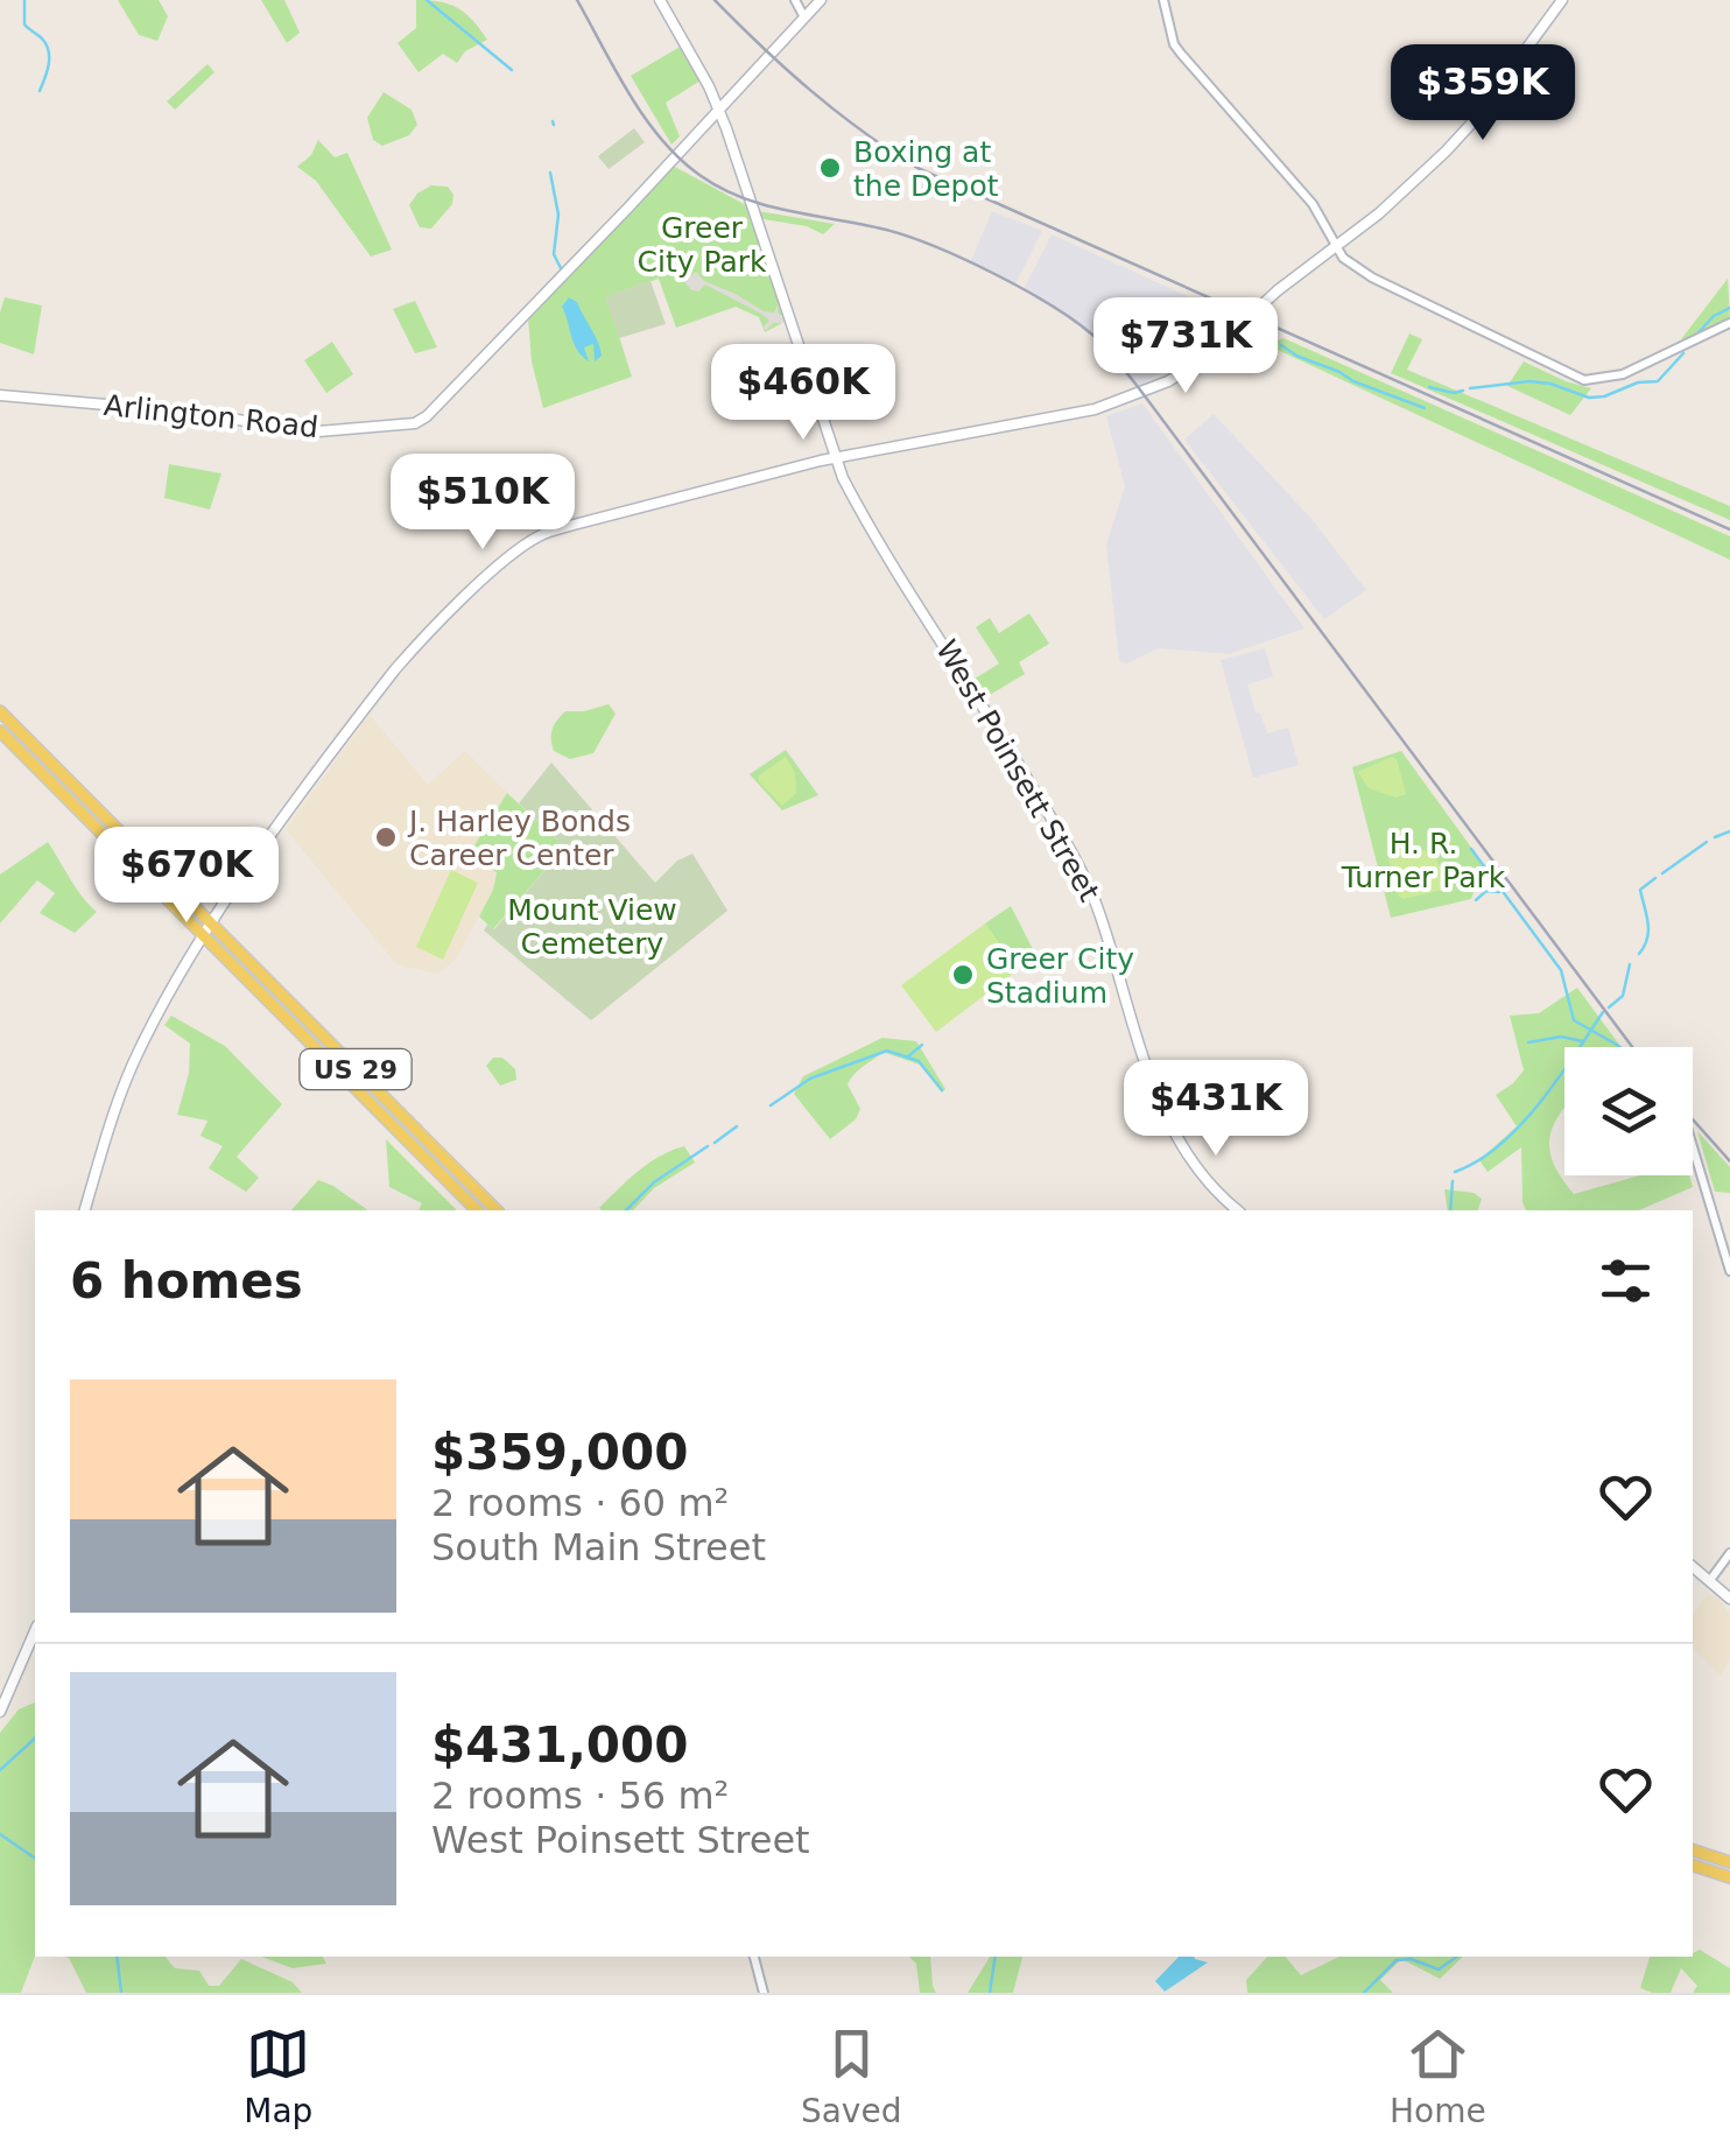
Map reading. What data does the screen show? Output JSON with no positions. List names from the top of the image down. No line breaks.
{"streets":{"main road":["Arlington Road","West Poinsett Street","US 29"]},"crossings":[["Arlington Road","West Poinsett Street"]],"parks":["Greer City Park","H. R. Turner Park","Mount View Cemetery"],"places":["Boxing at the Depot","J. Harley Bonds Career Center","Greer City Stadium"],"page":{"price":["$359K","$731K","$460K","$510K","$670K","$431K"],"heading":"6 homes","list":[{"name":"$359,000","note":"2 rooms · 60 m² · South Main Street"},{"name":"$431,000","note":"2 rooms · 56 m² · West Poinsett Street"}],"tabs":["Map","Saved","Home"]}}
